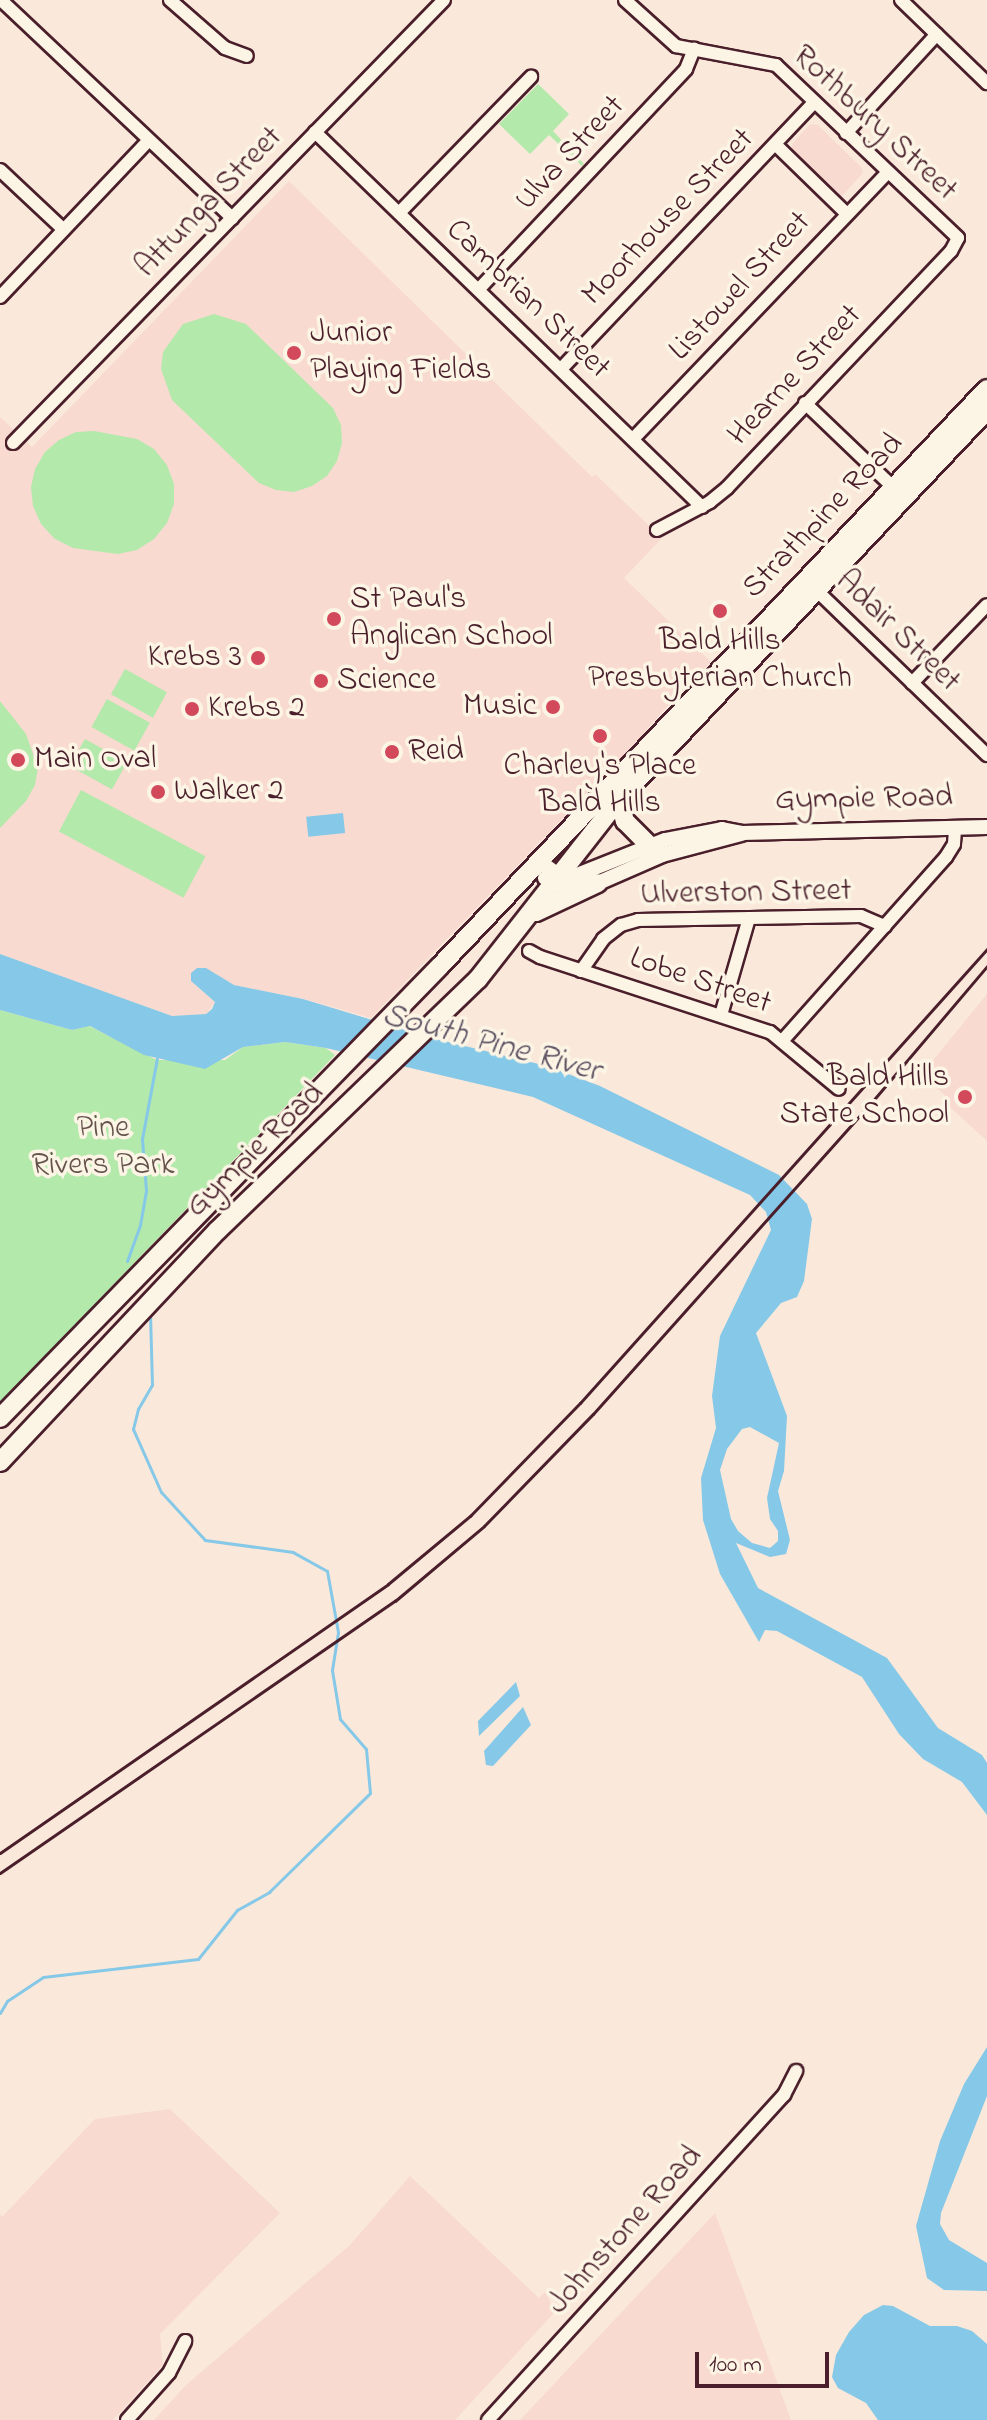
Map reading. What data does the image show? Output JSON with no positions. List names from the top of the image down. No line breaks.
{"streets":{"highway":["Strathpine Road","Gympie Road"],"street":["Rothbury Street","Ulva Street","Attunga Street","Moorhouse Street","Listowel Street","Cambrian Street","Hearne Street","Adair Street","Ulverston Street","Lobe Street","Johnstone Road"]},"crossings":[["Rothbury Street","Ulva Street"],["Rothbury Street","Moorhouse Street"],["Rothbury Street","Listowel Street"],["Rothbury Street","Hearne Street"],["Ulva Street","Cambrian Street"],["Attunga Street","Cambrian Street"],["Moorhouse Street","Cambrian Street"],["Listowel Street","Cambrian Street"],["Cambrian Street","Hearne Street"],["Strathpine Road","Adair Street"],["Strathpine Road","Gympie Road"],["Ulverston Street","Lobe Street"]],"water":["South Pine River"],"parks":["Pine Rivers Park"],"places":["Junior Playing Fields","Bald Hills Presbyterian Church","St Paul's Anglican School","Krebs 3","Science","Music","Krebs 2","Charley's Place Bald Hills","Reid","Main Oval","Walker 2","Bald Hills State School"],"scale_bar":"100 m"}
